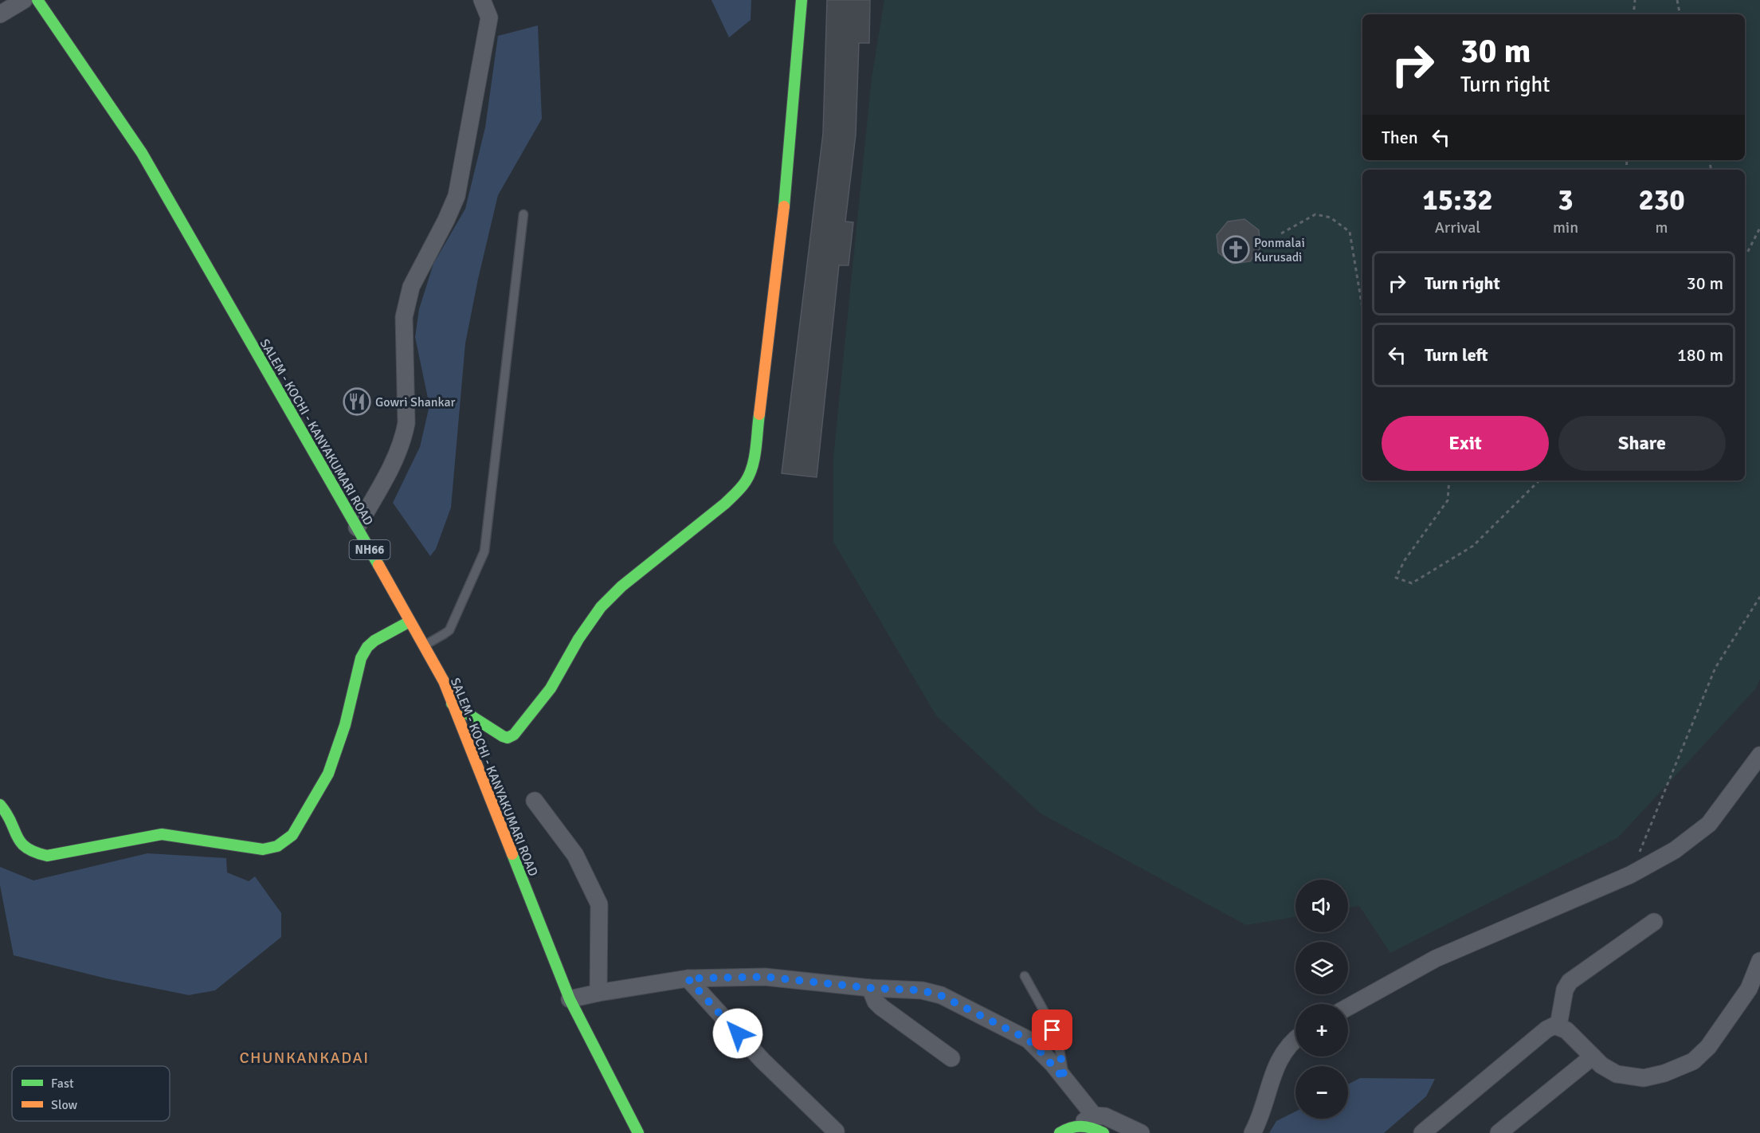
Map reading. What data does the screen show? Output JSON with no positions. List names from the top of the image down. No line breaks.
{"streets":{"main road":["SALEM - KOCHI - KANYAKUMARI ROAD","NH66"]},"districts":["CHUNKANKADAI"],"places":{"church":["Ponmalai Kurusadi"],"restaurant":["Gowri Shankar"]},"legend":["Fast","Slow"],"page":{"turn":["30 m","Turn right"],"then":"Then","eta":["15:32","Arrival","3","min","230","m"],"list":[{"name":"Turn right","value":"30 m"},{"name":"Turn left","value":"180 m"}],"buttons":["Exit","Share"],"map_buttons":["+","−"]}}
